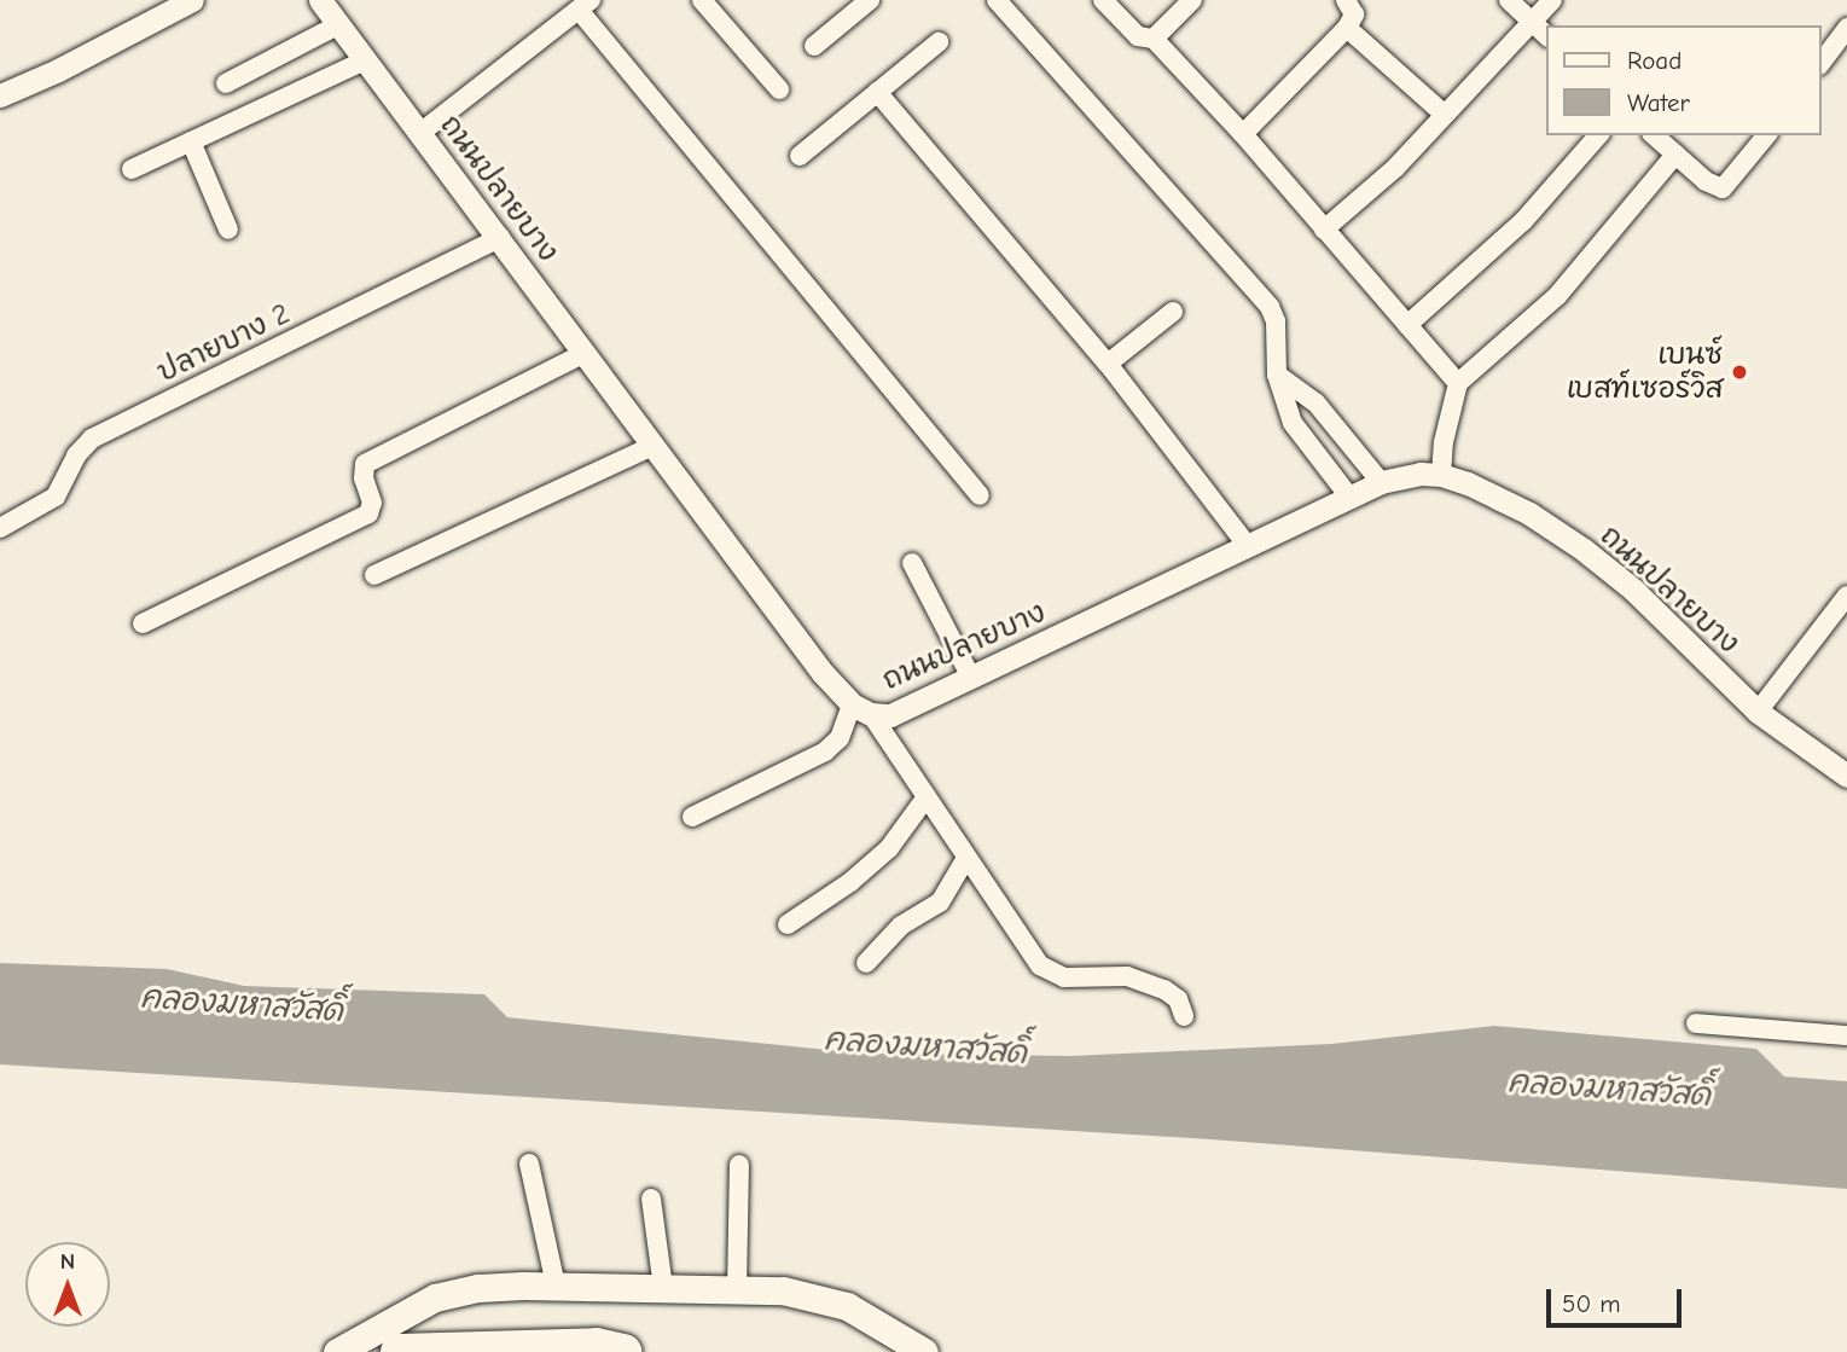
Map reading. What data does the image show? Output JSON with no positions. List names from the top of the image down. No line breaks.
{"streets":{"street":["ถนนปลายบาง","ปลายบาง 2"]},"crossings":[["ถนนปลายบาง","ปลายบาง 2"]],"water":["คลองมหาสวัสดิ์"],"places":["เบนซ์ เบสท์เซอร์วิส"],"legend":["Road","Water"],"scale_bar":"50 m","north":"top"}
